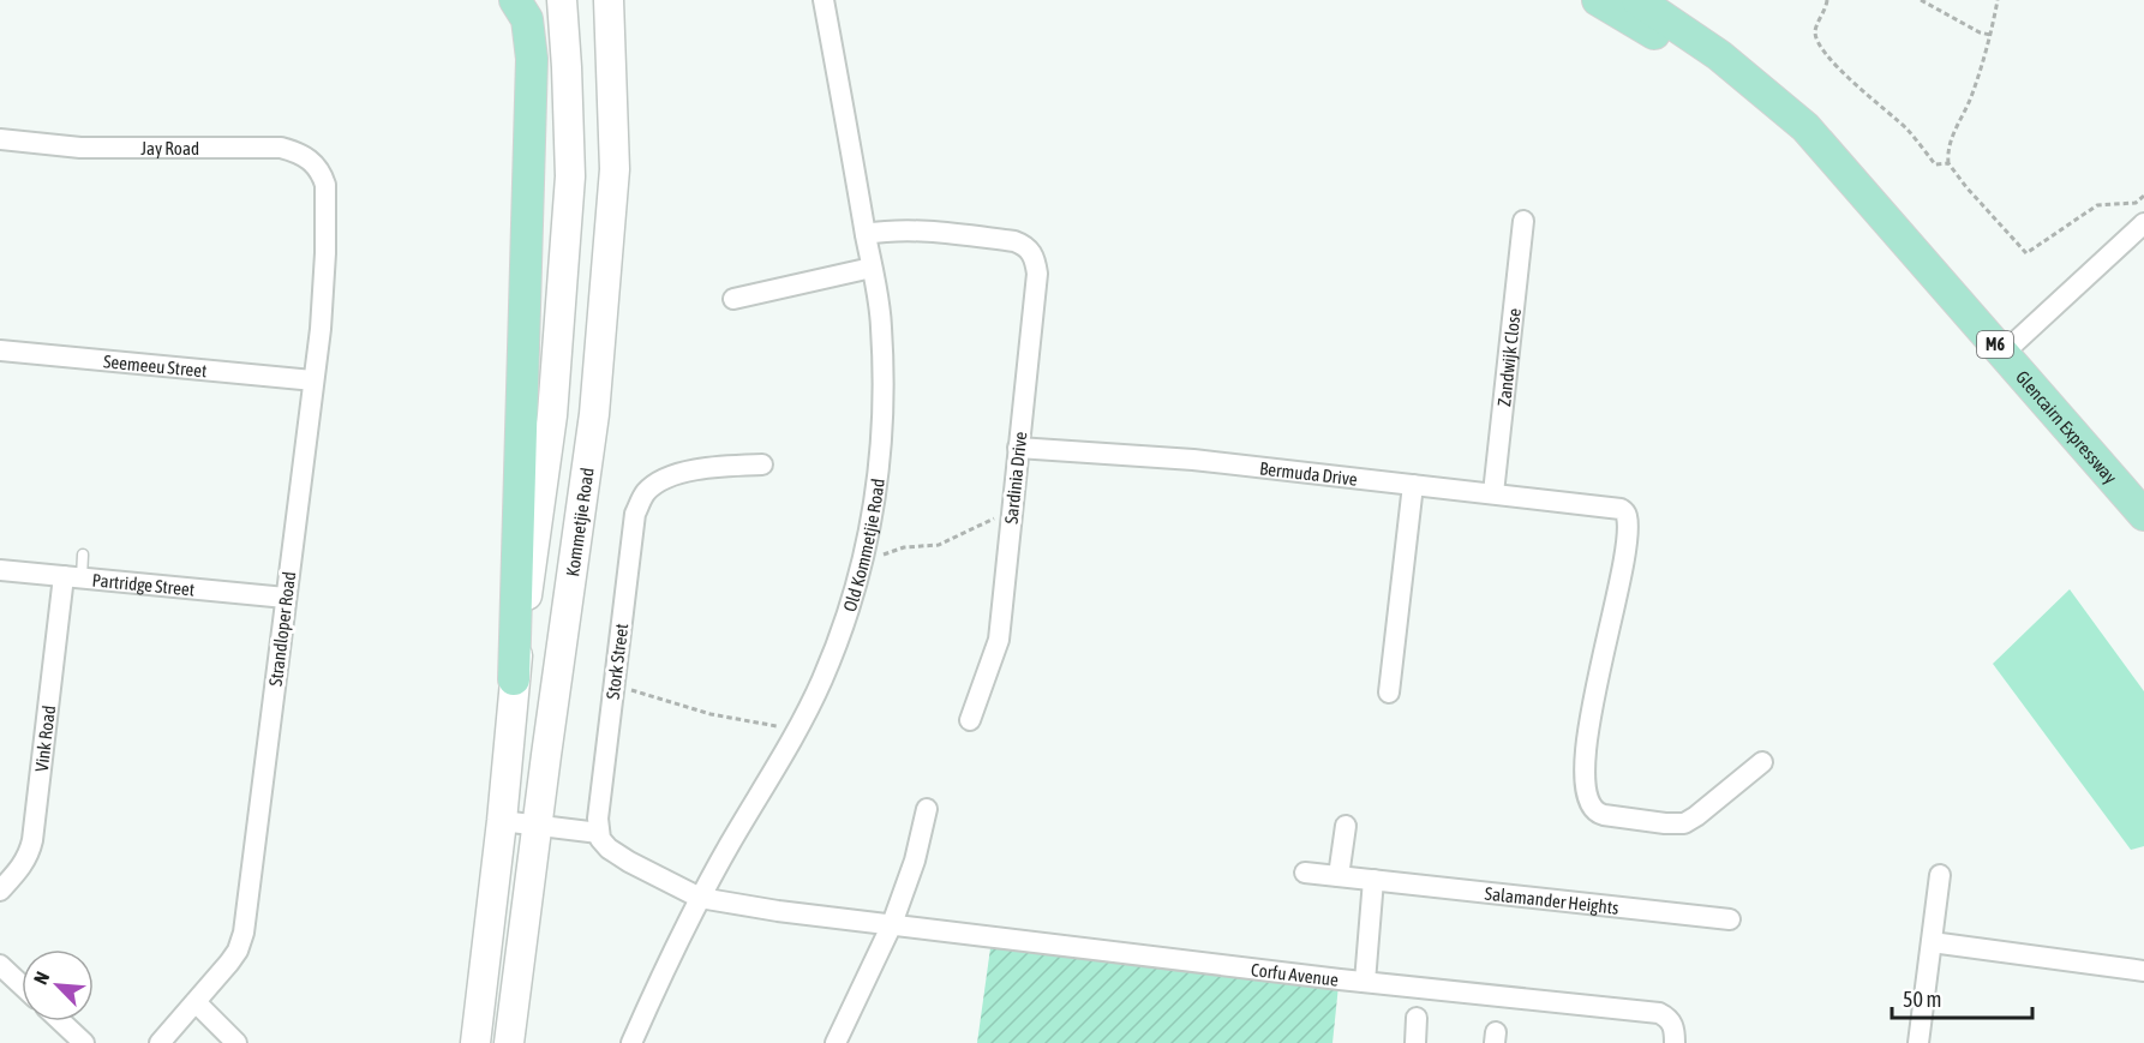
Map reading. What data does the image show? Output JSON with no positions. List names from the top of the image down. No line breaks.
{"streets":{"main road":["M6","Glencairn Expressway","Kommetjie Road"],"street":["Jay Road","Zandwijk Close","Seemeeu Street","Bermuda Drive","Sardinia Drive","Old Kommetjie Road","Partridge Street","Strandloper Road","Stork Street","Vink Road","Salamander Heights","Corfu Avenue"]},"crossings":[["Jay Road","Strandloper Road"],["Zandwijk Close","Bermuda Drive"],["Seemeeu Street","Strandloper Road"],["Bermuda Drive","Sardinia Drive"],["Sardinia Drive","Old Kommetjie Road"],["Old Kommetjie Road","Corfu Avenue"],["Partridge Street","Strandloper Road"],["Partridge Street","Vink Road"]],"scale_bar":"50 m","north":"top left"}
